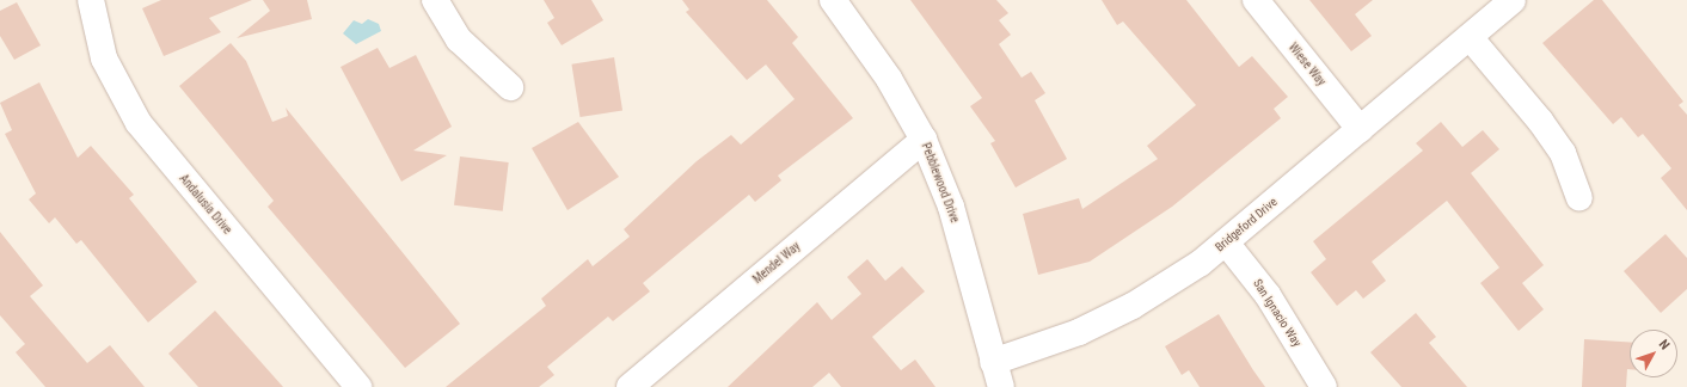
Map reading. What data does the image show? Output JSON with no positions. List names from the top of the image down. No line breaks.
{"streets":{"street":["Wiese Way","Pebblewood Drive","Andalusia Drive","Bridgeford Drive","Mendel Way","San Ignacio Way"]},"crossings":[["Wiese Way","Bridgeford Drive"],["Pebblewood Drive","Bridgeford Drive"],["Pebblewood Drive","Mendel Way"],["Bridgeford Drive","San Ignacio Way"]],"north":"top right"}
